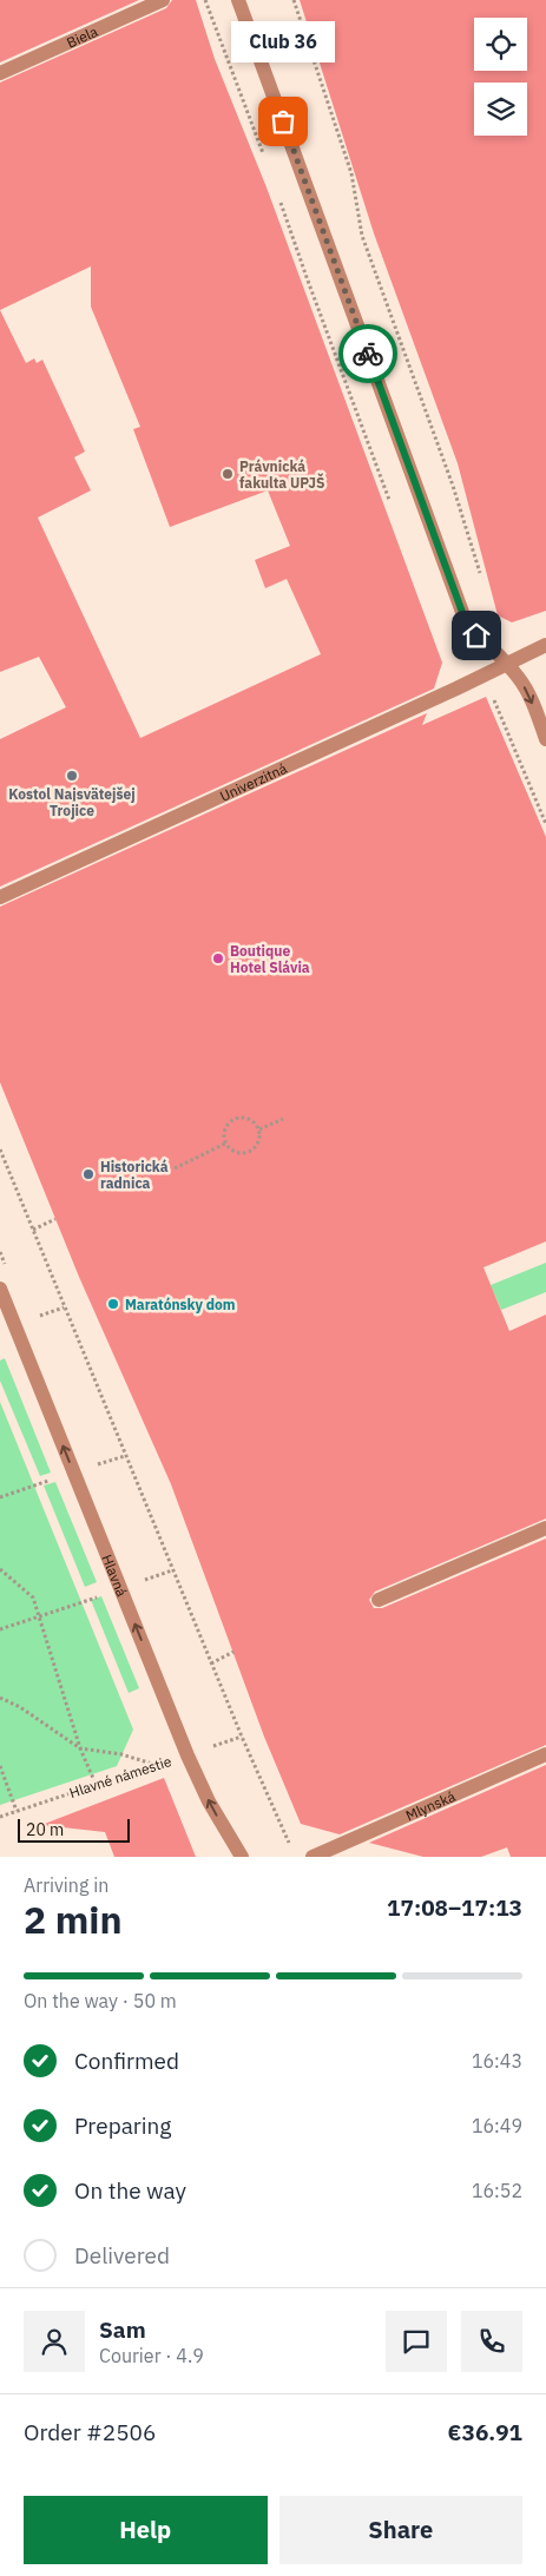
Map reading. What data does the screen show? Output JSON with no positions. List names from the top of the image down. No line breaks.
{"streets":{"street":["Biela","Univerzitná","Hlavná","Mlynská"],"path":["Hlavné námestie"]},"crossings":[["Hlavná","Hlavné námestie"]],"one_way":["Hlavná"],"places":["Club 36","Právnická fakulta UPJŠ","Kostol Najsvätejšej Trojice","Boutique Hotel Slávia","Historická radnica","Maratónsky dom"],"scale_bar":"20 m","page":{"bubble":"Club 36","scale":"20 m","heading":["2 min","Arriving in","17:08–17:13"],"panel":["Sam","Courier · 4.9","Order #2506","€36.91"],"bar":"On the way · 50 m","list":[["Confirmed","16:43"],["Preparing","16:49"],["On the way","16:52"],"Delivered"],"buttons":["Help","Share"]}}
